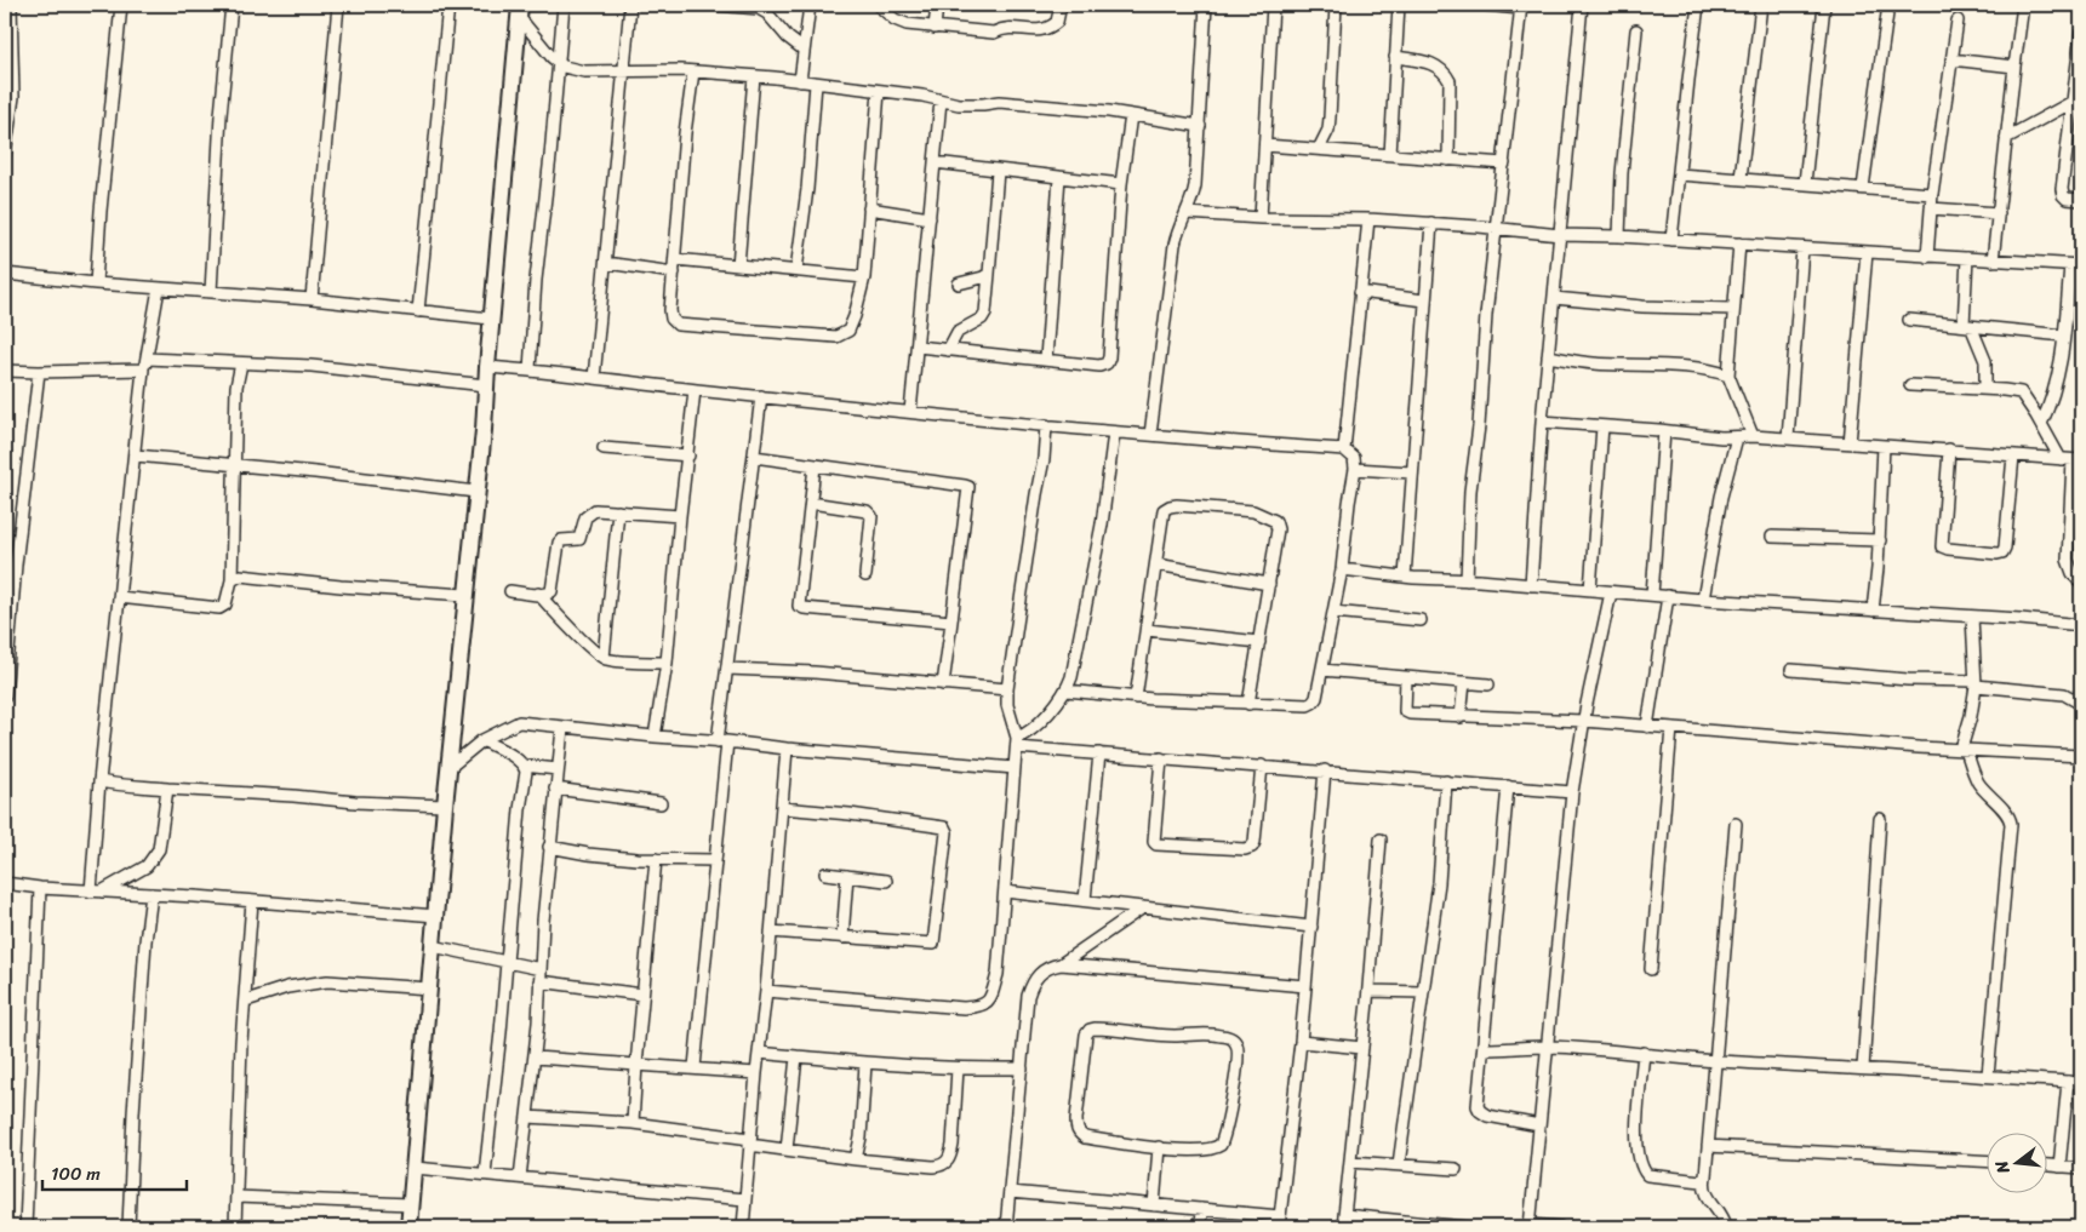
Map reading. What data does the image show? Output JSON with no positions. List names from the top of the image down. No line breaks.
{"scale_bar":"100 m","north":"left"}
